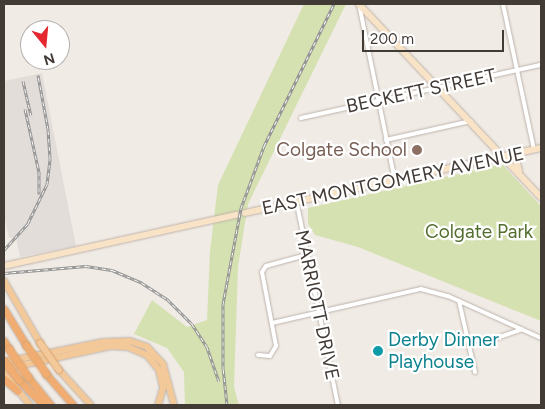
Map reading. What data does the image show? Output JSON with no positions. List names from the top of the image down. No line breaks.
{"streets":{"street":["BECKETT STREET","EAST MONTGOMERY AVENUE","MARRIOTT DRIVE"]},"crossings":[["EAST MONTGOMERY AVENUE","MARRIOTT DRIVE"]],"parks":["Colgate Park"],"places":["Colgate School","Derby Dinner Playhouse"],"scale_bar":"200 m","north":"bottom"}
